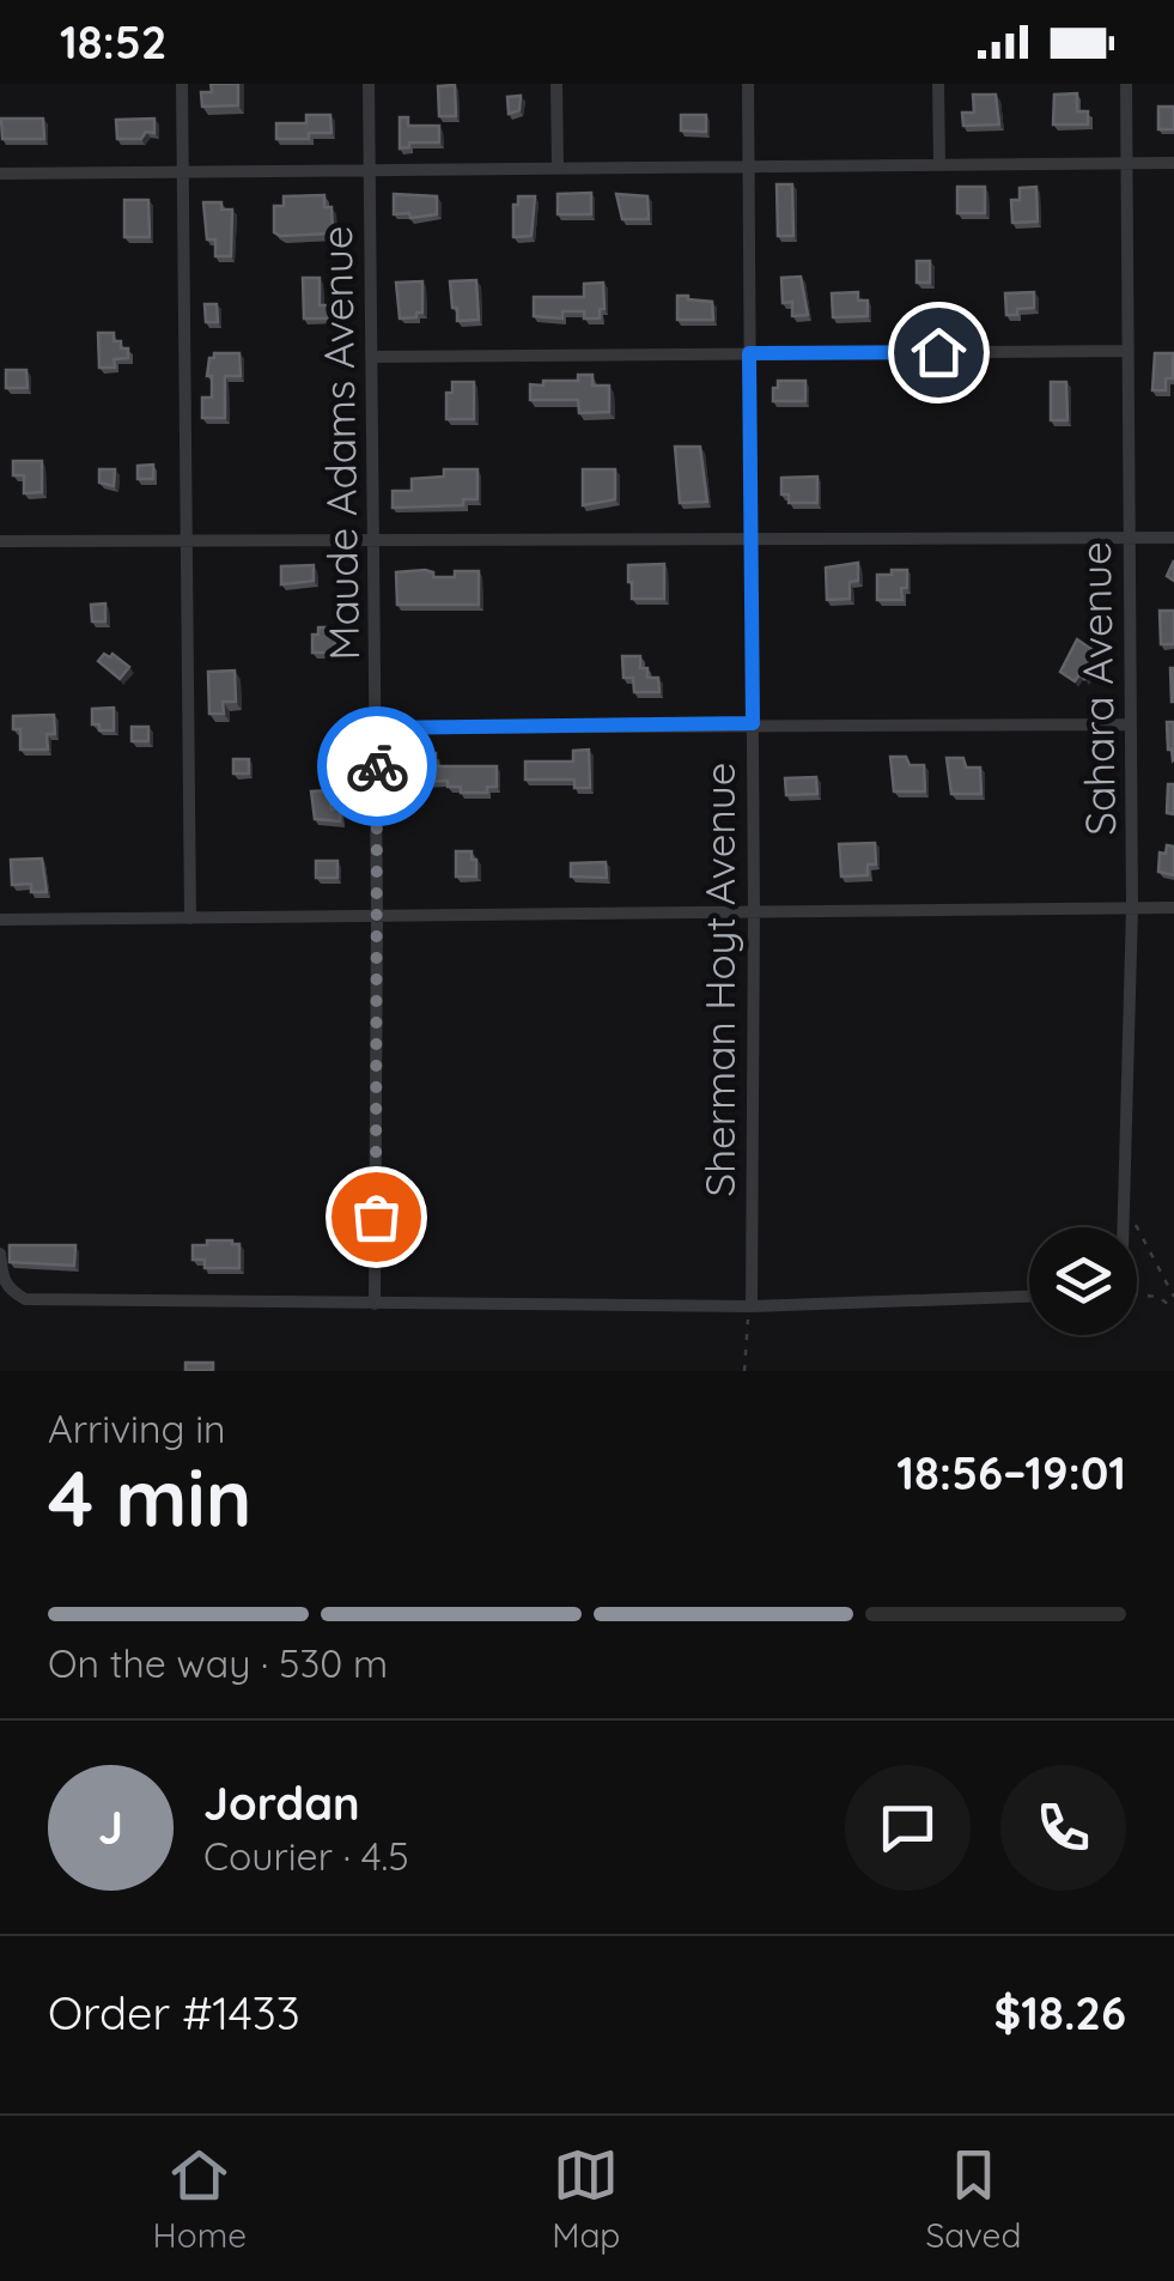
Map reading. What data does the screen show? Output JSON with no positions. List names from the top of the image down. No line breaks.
{"streets":{"street":["Maude Adams Avenue","Sahara Avenue","Sherman Hoyt Avenue"]},"page":{"status":"18:52","heading":["4 min","Arriving in","18:56–19:01"],"panel":["Jordan","Courier · 4.5","Order #1433","$18.26"],"bar":"On the way · 530 m","round":"J","tabs":["Home","Map","Saved"]}}
